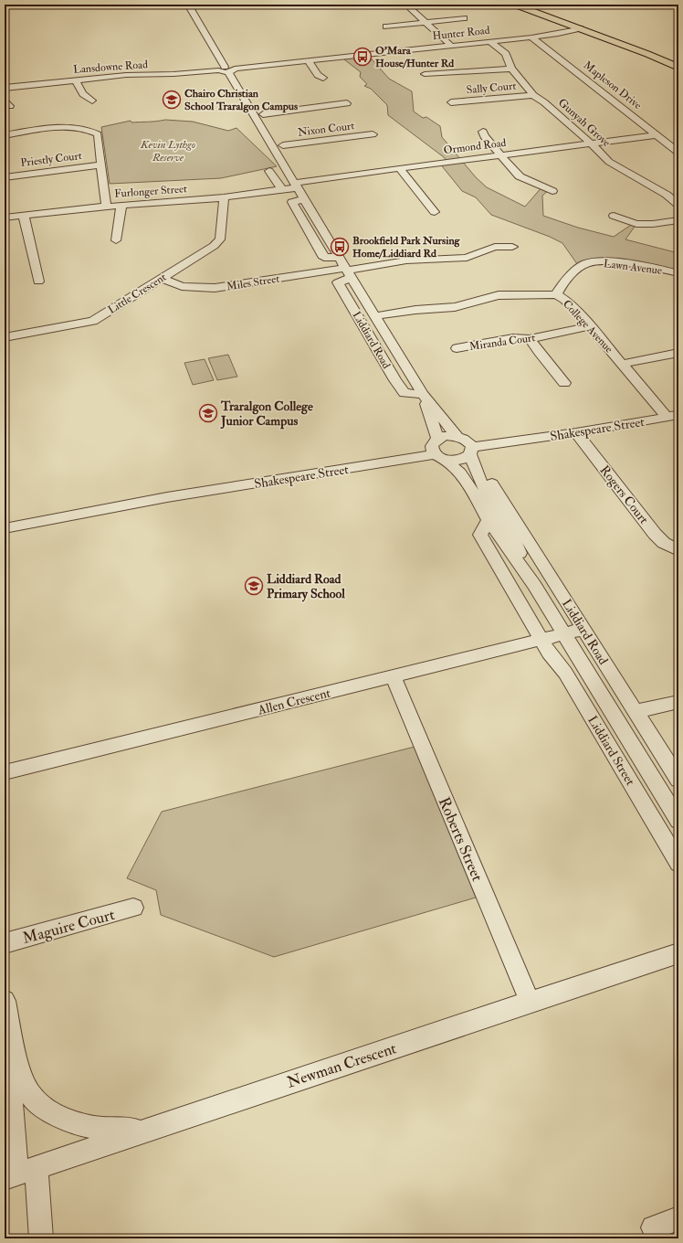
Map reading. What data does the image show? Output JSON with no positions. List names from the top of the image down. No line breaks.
{"streets":{"street":["Hunter Road","Lansdowne Road","Mapleson Drive","Sally Court","Gunyah Grove","Nixon Court","Ormond Road","Priestly Court","Furlonger Street","Lawn Avenue","Miles Street","Little Crescent","College Avenue","Liddiard Road","Miranda Court","Shakespeare Street","Rogers Court","Allen Crescent","Liddiard Street","Roberts Street","Maguire Court","Newman Crescent"]},"crossings":[["Hunter Road","Lansdowne Road"],["Hunter Road","Mapleson Drive"],["Hunter Road","Gunyah Grove"],["Hunter Road","Liddiard Road"],["Lansdowne Road","Liddiard Road"],["Mapleson Drive","Ormond Road"],["Sally Court","Gunyah Grove"],["Gunyah Grove","Ormond Road"],["Ormond Road","Furlonger Street"],["Ormond Road","Liddiard Road"],["Furlonger Street","Little Crescent"],["Furlonger Street","Liddiard Road"],["Lawn Avenue","College Avenue"],["Miles Street","Little Crescent"],["Miles Street","Liddiard Road"],["College Avenue","Liddiard Road"],["College Avenue","Miranda Court"],["College Avenue","Shakespeare Street"],["Liddiard Road","Shakespeare Street"],["Liddiard Road","Allen Crescent"],["Shakespeare Street","Rogers Court"],["Allen Crescent","Liddiard Street"],["Allen Crescent","Roberts Street"],["Roberts Street","Newman Crescent"]],"parks":["Kevin Lythgo Reserve"],"places":{"bus stop":["O'Mara House/Hunter Rd","Brookfield Park Nursing Home/Liddiard Rd"],"school or university":["Chairo Christian School Traralgon Campus","Traralgon College Junior Campus","Liddiard Road Primary School"]}}
